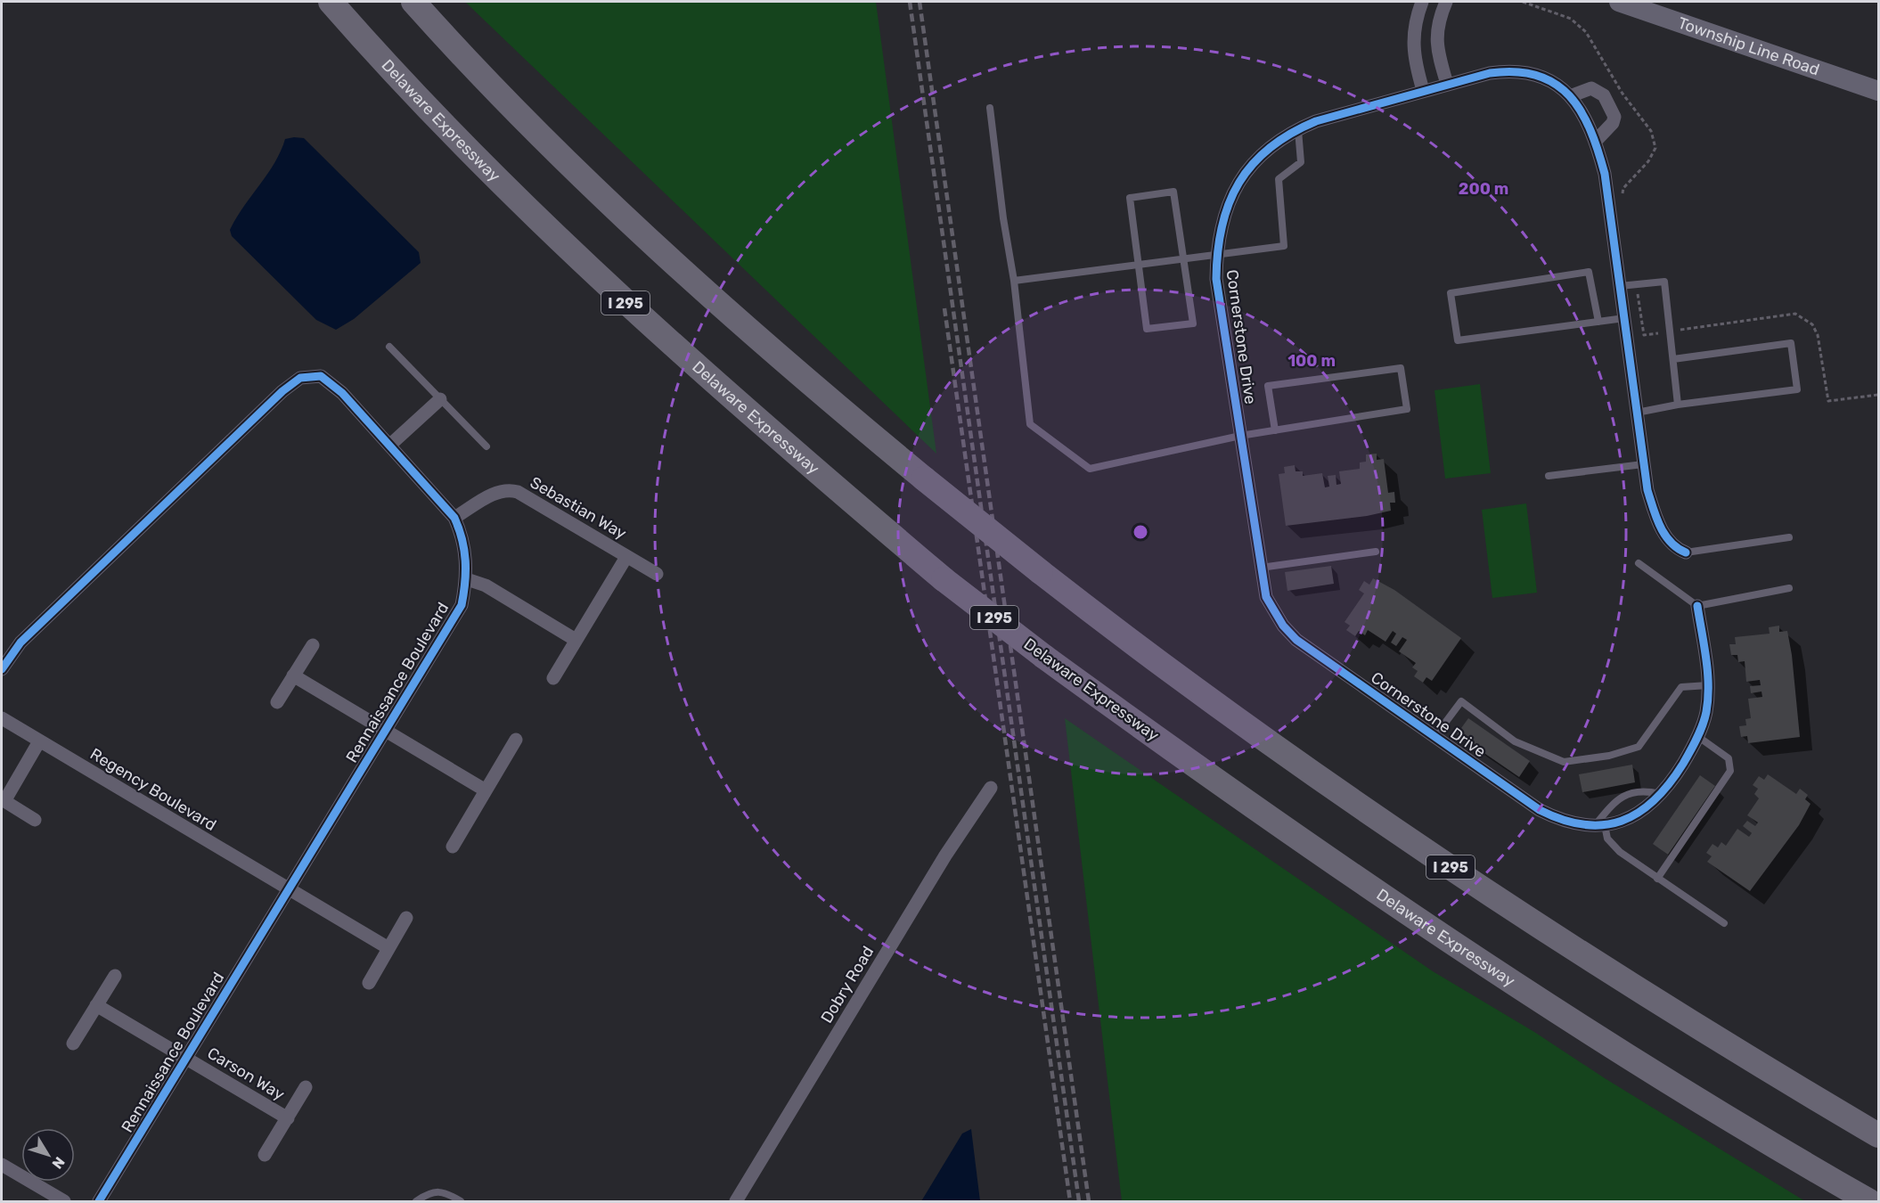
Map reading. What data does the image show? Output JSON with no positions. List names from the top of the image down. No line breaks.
{"streets":{"highway":["Delaware Expressway","I 295"],"street":["Township Line Road","Cornerstone Drive","Sebastian Way","Rennaissance Boulevard","Regency Boulevard","Dobry Road","Carson Way"]},"crossings":[["Sebastian Way","Rennaissance Boulevard"],["Rennaissance Boulevard","Regency Boulevard"],["Rennaissance Boulevard","Carson Way"]],"north":"bottom right","rings":["200 m","100 m"]}
